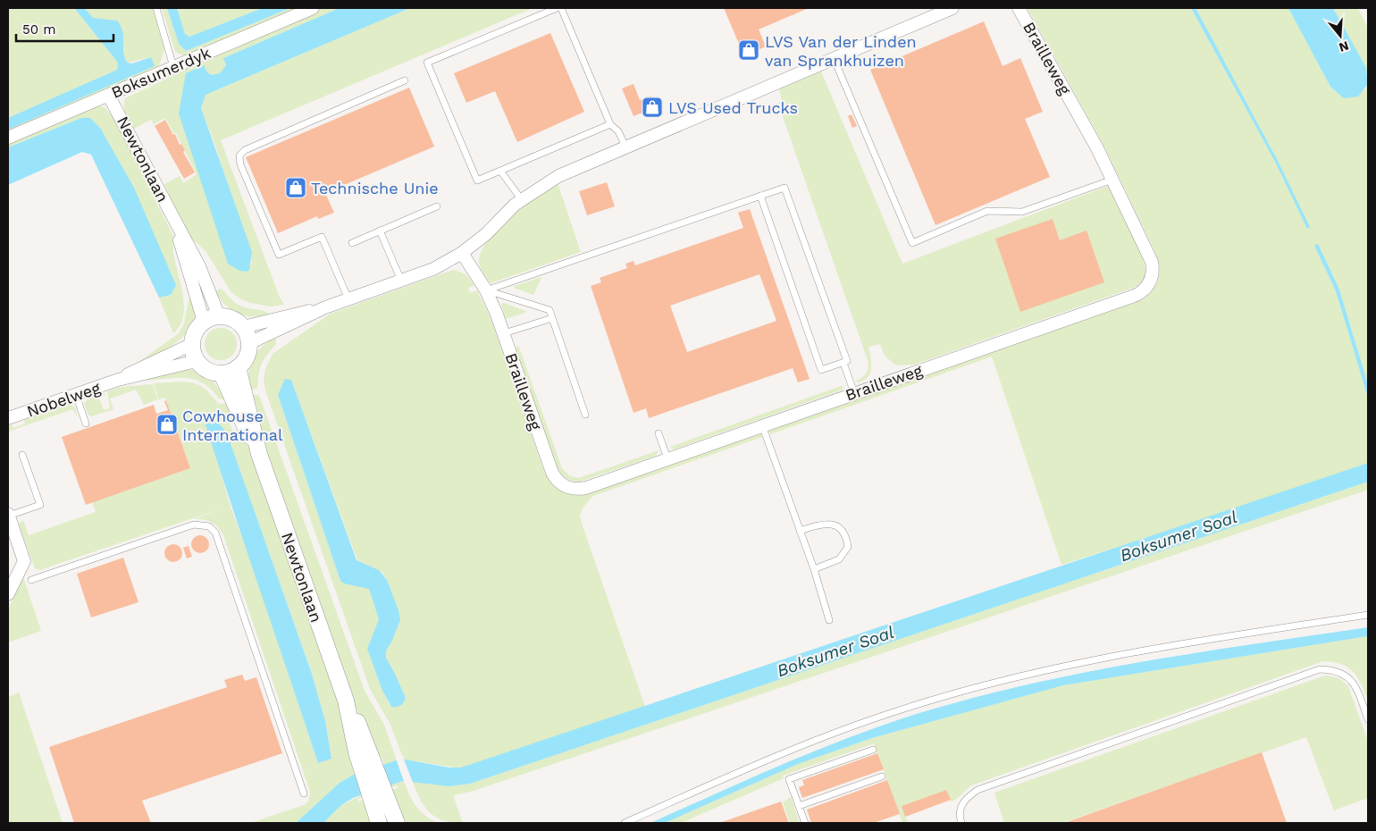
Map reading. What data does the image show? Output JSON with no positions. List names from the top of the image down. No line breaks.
{"streets":{"street":["Brailleweg","Boksumerdyk","Newtonlaan","Nobelweg"]},"crossings":[["Boksumerdyk","Newtonlaan"],["Newtonlaan","Nobelweg"]],"water":["Boksumer Soal"],"places":{"shop":["LVS Van der Linden van Sprankhuizen","LVS Used Trucks","Technische Unie","Cowhouse International"]},"scale_bar":"50 m","north":"bottom"}
